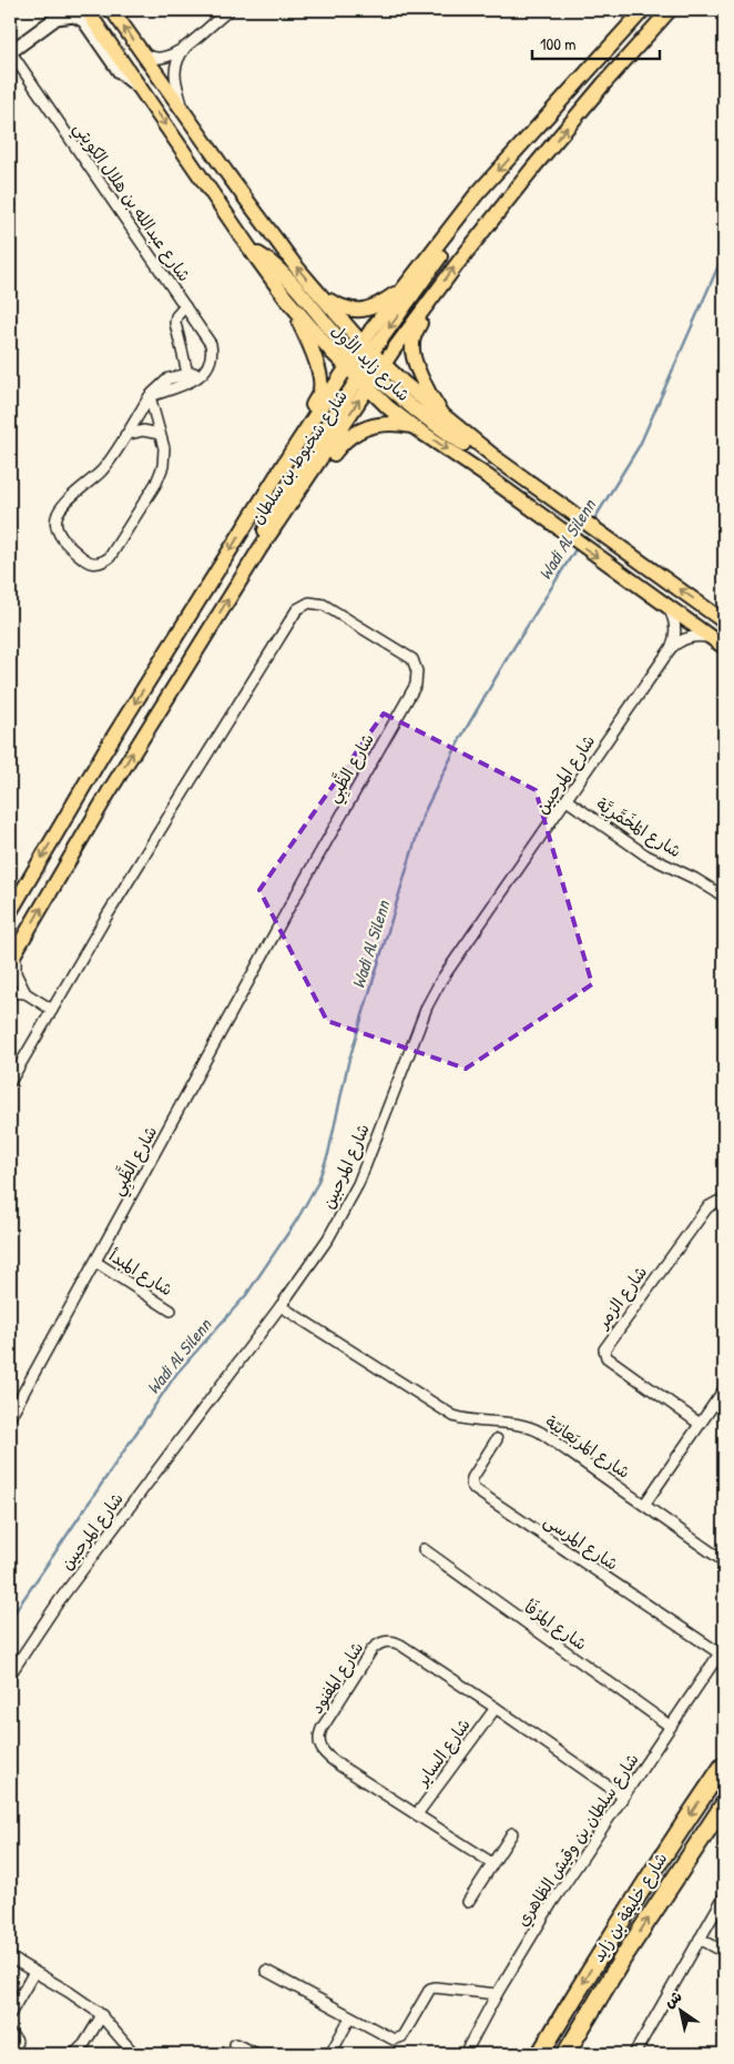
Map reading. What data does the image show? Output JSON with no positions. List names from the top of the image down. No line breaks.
{"streets":{"highway":["شارع خليفة بن زايد"],"main road":["شارع زايد الأول","شارع شخبوط بن سلطان"],"street":["شارع عبدالله بن هلال الكويتي","شارع الظَّبِي","شارع المرحبين","شارع المْخَمَّرِيَّة","شارع المبدأ","شارع الزمر","شارع المَربَعانِيّة","شارع المرسى","شارع المرْفَأ","شارع المفنود","شارع الساير","شارع سلطان بن وقيش الظاهري"]},"crossings":[["شارع زايد الأول","شارع شخبوط بن سلطان"],["شارع زايد الأول","شارع المرحبين"],["شارع الظَّبِي","شارع المبدأ"],["شارع المرحبين","شارع المْخَمَّرِيَّة"],["شارع المرحبين","شارع المَربَعانِيّة"],["شارع المرسى","شارع سلطان بن وقيش الظاهري"],["شارع المرْفَأ","شارع سلطان بن وقيش الظاهري"],["شارع المفنود","شارع الساير"],["شارع المفنود","شارع سلطان بن وقيش الظاهري"]],"water":["Wadi Al Silenn"],"scale_bar":"100 m","north":"top left"}
